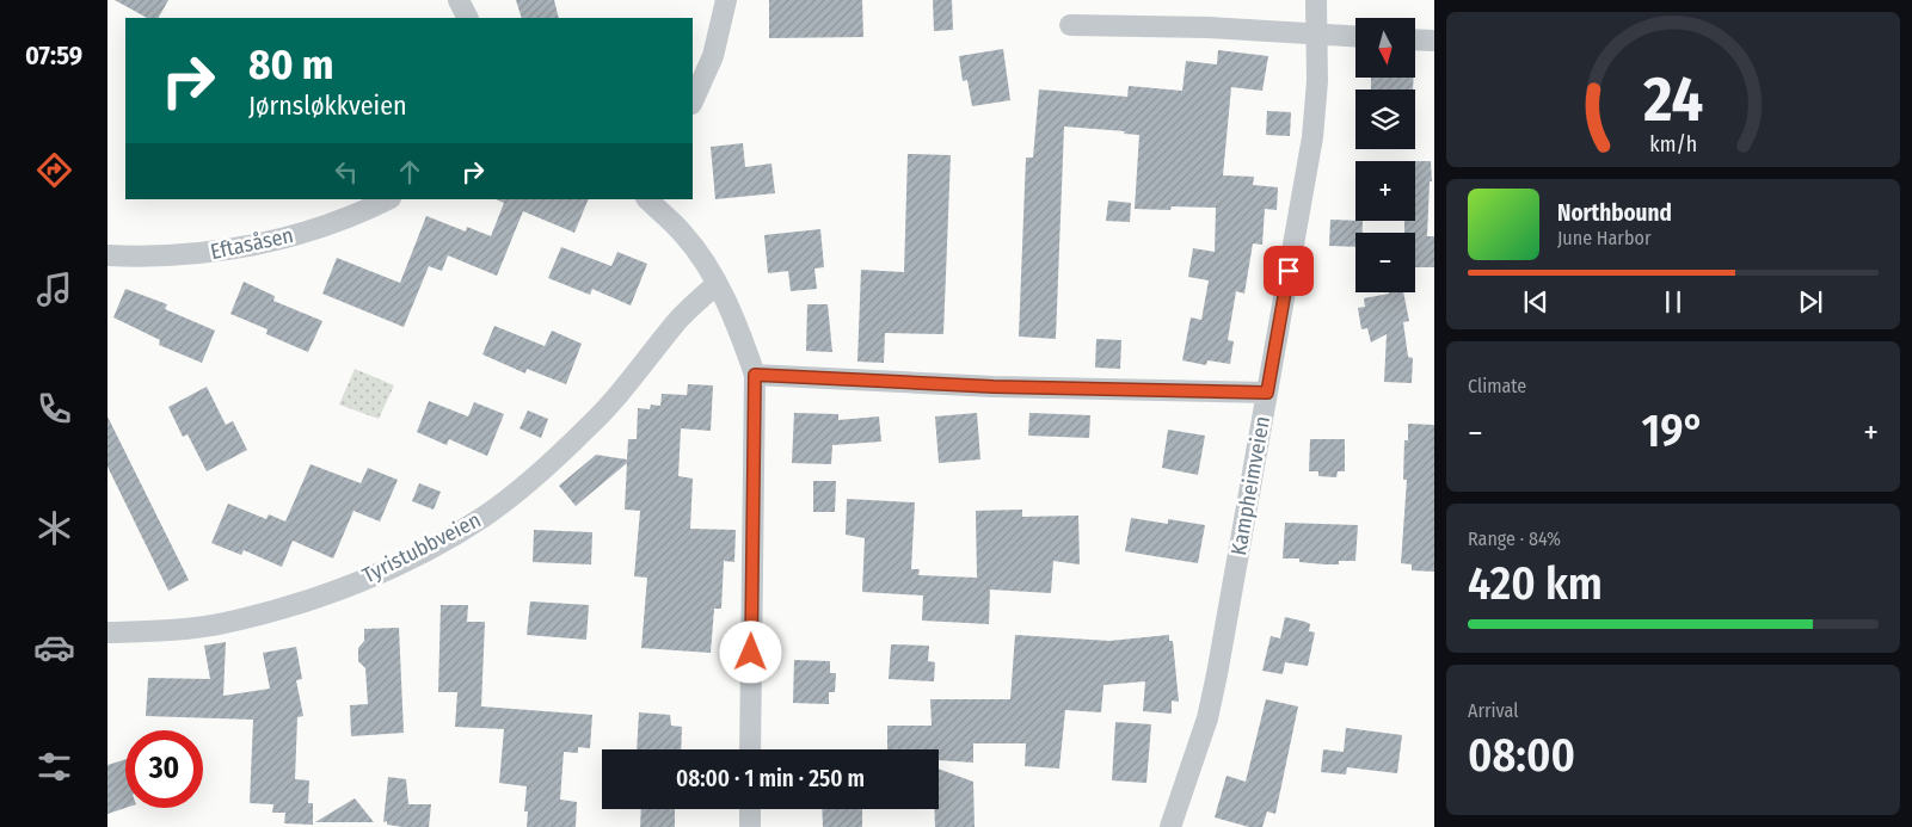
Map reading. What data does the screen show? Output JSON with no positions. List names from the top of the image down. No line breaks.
{"streets":{"street":["Eftasåsen","Kampheimveien","Tyristubbveien"]},"north":"bottom","page":{"tabs":"07:59","map_buttons":["+","−"],"turn":["80 m","Jørnsløkkveien"],"song":["Northbound","June Harbor"],"tile":["Climate",["Range · 84%","420 km"],["Arrival","08:00"]],"heat":["−","19°","+"],"limit":"30","trip":"08:00 · 1 min · 250 m","gauge":["24","km/h"]}}
